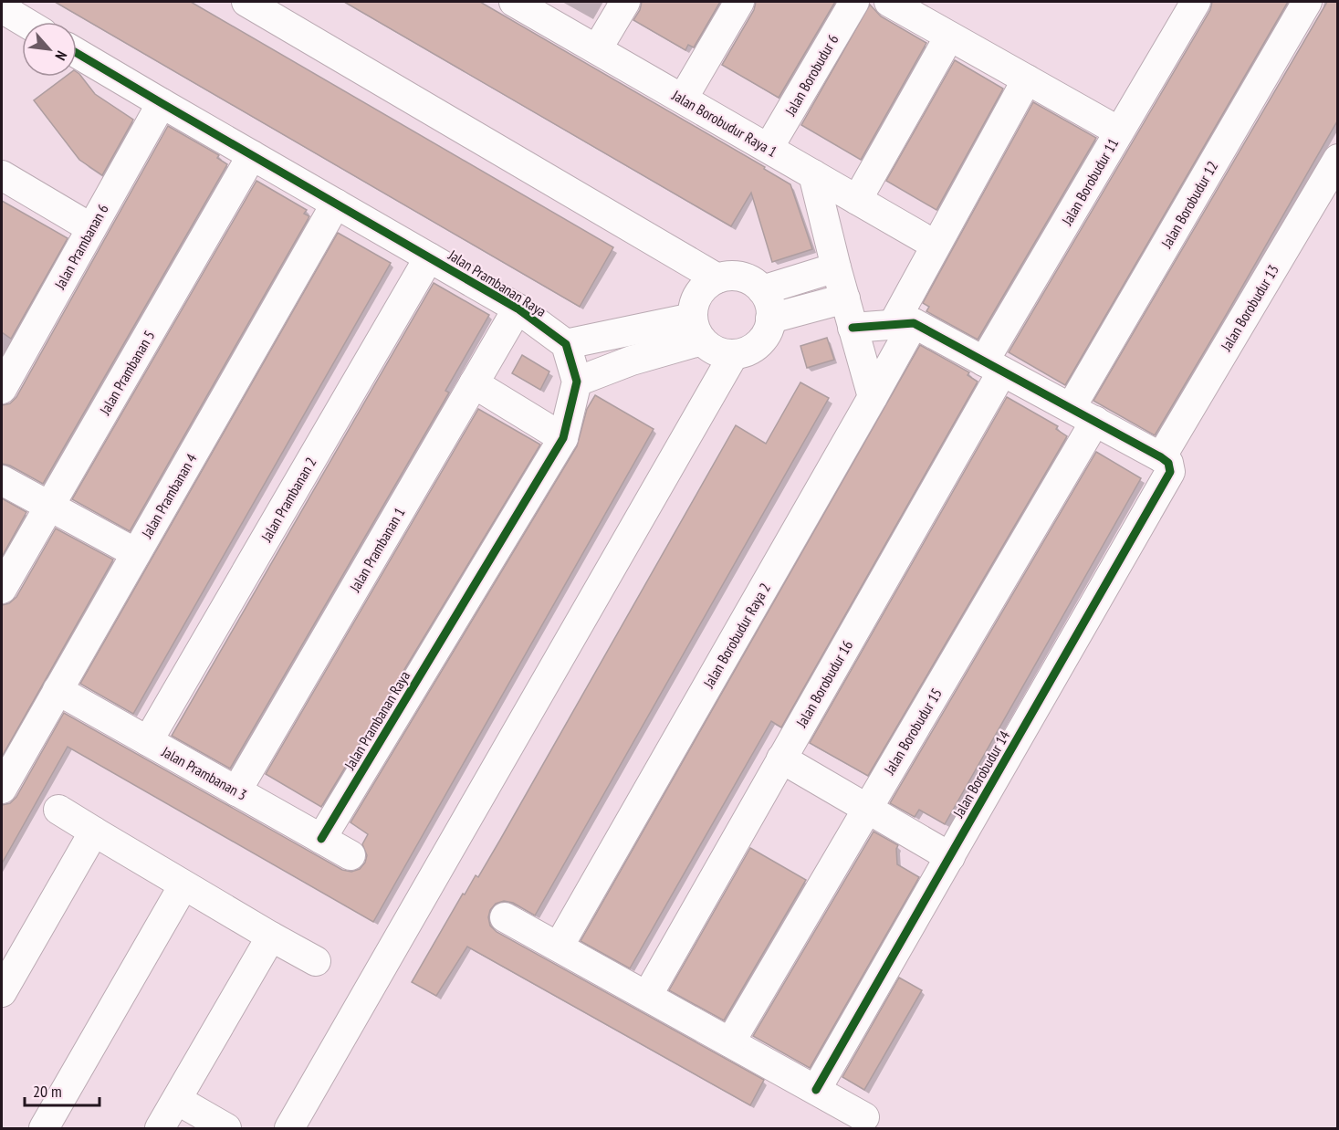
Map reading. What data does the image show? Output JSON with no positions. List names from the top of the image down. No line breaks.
{"streets":{"street":["Jalan Borobudur 6","Jalan Borobudur Raya 1","Jalan Borobudur 11","Jalan Borobudur 12","Jalan Prambanan 6","Jalan Prambanan Raya","Jalan Borobudur 13","Jalan Prambanan 5","Jalan Prambanan 4","Jalan Prambanan 2","Jalan Prambanan 1","Jalan Borobudur Raya 2","Jalan Borobudur 16","Jalan Borobudur 15","Jalan Prambanan 3","Jalan Borobudur 14"]},"crossings":[["Jalan Borobudur 6","Jalan Borobudur Raya 1"],["Jalan Borobudur Raya 1","Jalan Borobudur Raya 2"],["Jalan Borobudur 11","Jalan Borobudur 16"],["Jalan Borobudur 12","Jalan Borobudur 15"],["Jalan Prambanan 6","Jalan Prambanan Raya"],["Jalan Prambanan Raya","Jalan Prambanan 5"],["Jalan Prambanan Raya","Jalan Prambanan 4"],["Jalan Prambanan Raya","Jalan Prambanan 2"],["Jalan Prambanan Raya","Jalan Prambanan 1"],["Jalan Prambanan Raya","Jalan Prambanan 3"],["Jalan Borobudur 13","Jalan Borobudur 14"],["Jalan Prambanan 4","Jalan Prambanan 3"],["Jalan Prambanan 2","Jalan Prambanan 3"],["Jalan Prambanan 1","Jalan Prambanan 3"]],"scale_bar":"20 m","north":"bottom right"}
